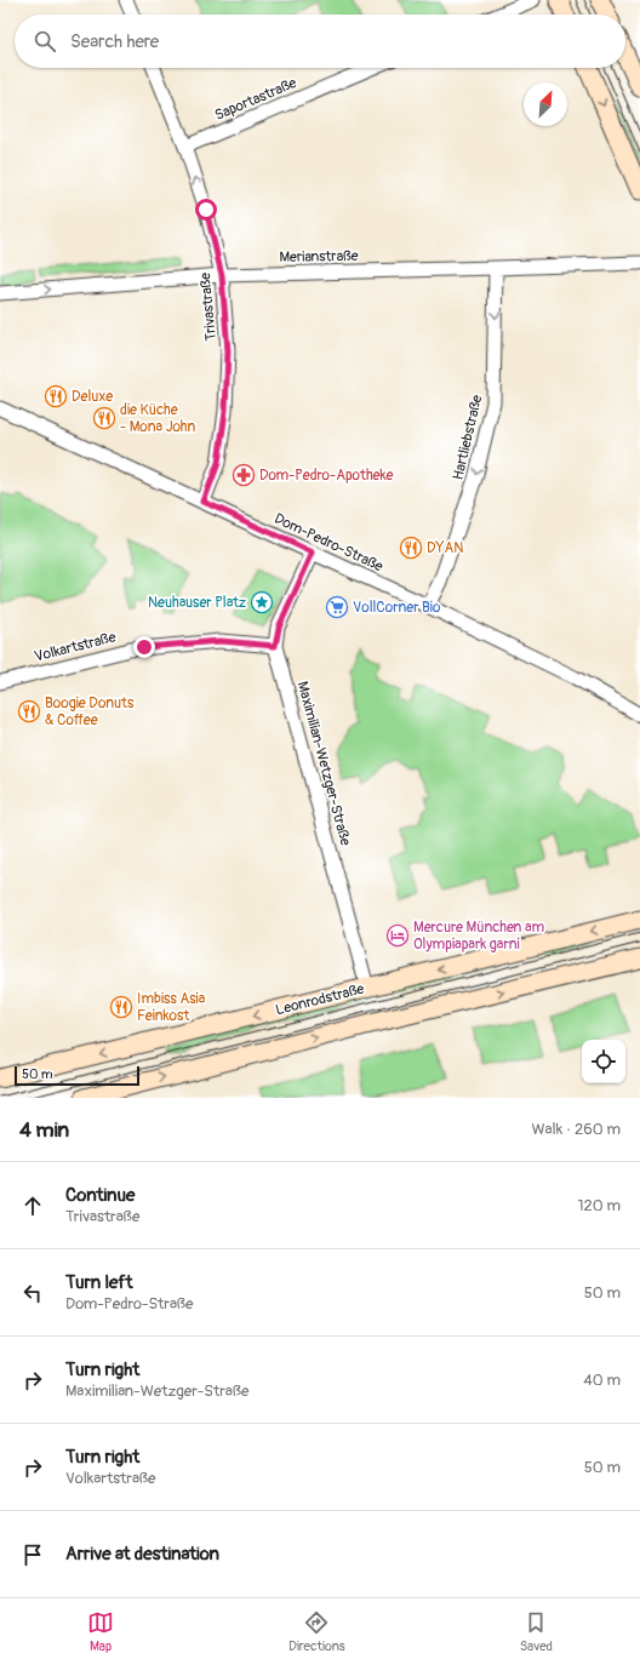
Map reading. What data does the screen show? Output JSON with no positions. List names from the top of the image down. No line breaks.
{"streets":{"main road":["Leonrodstraße"],"street":["Saportastraße","Merianstraße","Trivastraße","Hartliebstraße","Dom-Pedro-Straße","Volkartstraße","Maximilian-Wetzger-Straße"]},"crossings":[["Saportastraße","Trivastraße"],["Merianstraße","Trivastraße"],["Merianstraße","Hartliebstraße"],["Trivastraße","Dom-Pedro-Straße"],["Hartliebstraße","Dom-Pedro-Straße"],["Dom-Pedro-Straße","Maximilian-Wetzger-Straße"],["Volkartstraße","Maximilian-Wetzger-Straße"],["Maximilian-Wetzger-Straße","Leonrodstraße"]],"one_way":["Hartliebstraße"],"places":{"restaurant":["Deluxe","die Küche - Mona John","DYAN","Boogie Donuts & Coffee","Imbiss Asia Feinkost"],"pharmacy":["Dom-Pedro-Apotheke"],"place":["Neuhauser Platz"],"supermarket":["VollCorner Bio"],"hotel":["Mercure München am Olympiapark garni"]},"scale_bar":"50 m","north":"top right","page":{"search":"Search here","scale":"50 m","heading":["4 min","Walk · 260 m"],"list":[["Continue","Trivastraße","120 m"],["Turn left","Dom-Pedro-Straße","50 m"],["Turn right","Maximilian-Wetzger-Straße","40 m"],["Turn right","Volkartstraße","50 m"],"Arrive at destination"],"nav":["Map","Directions","Saved"]}}
